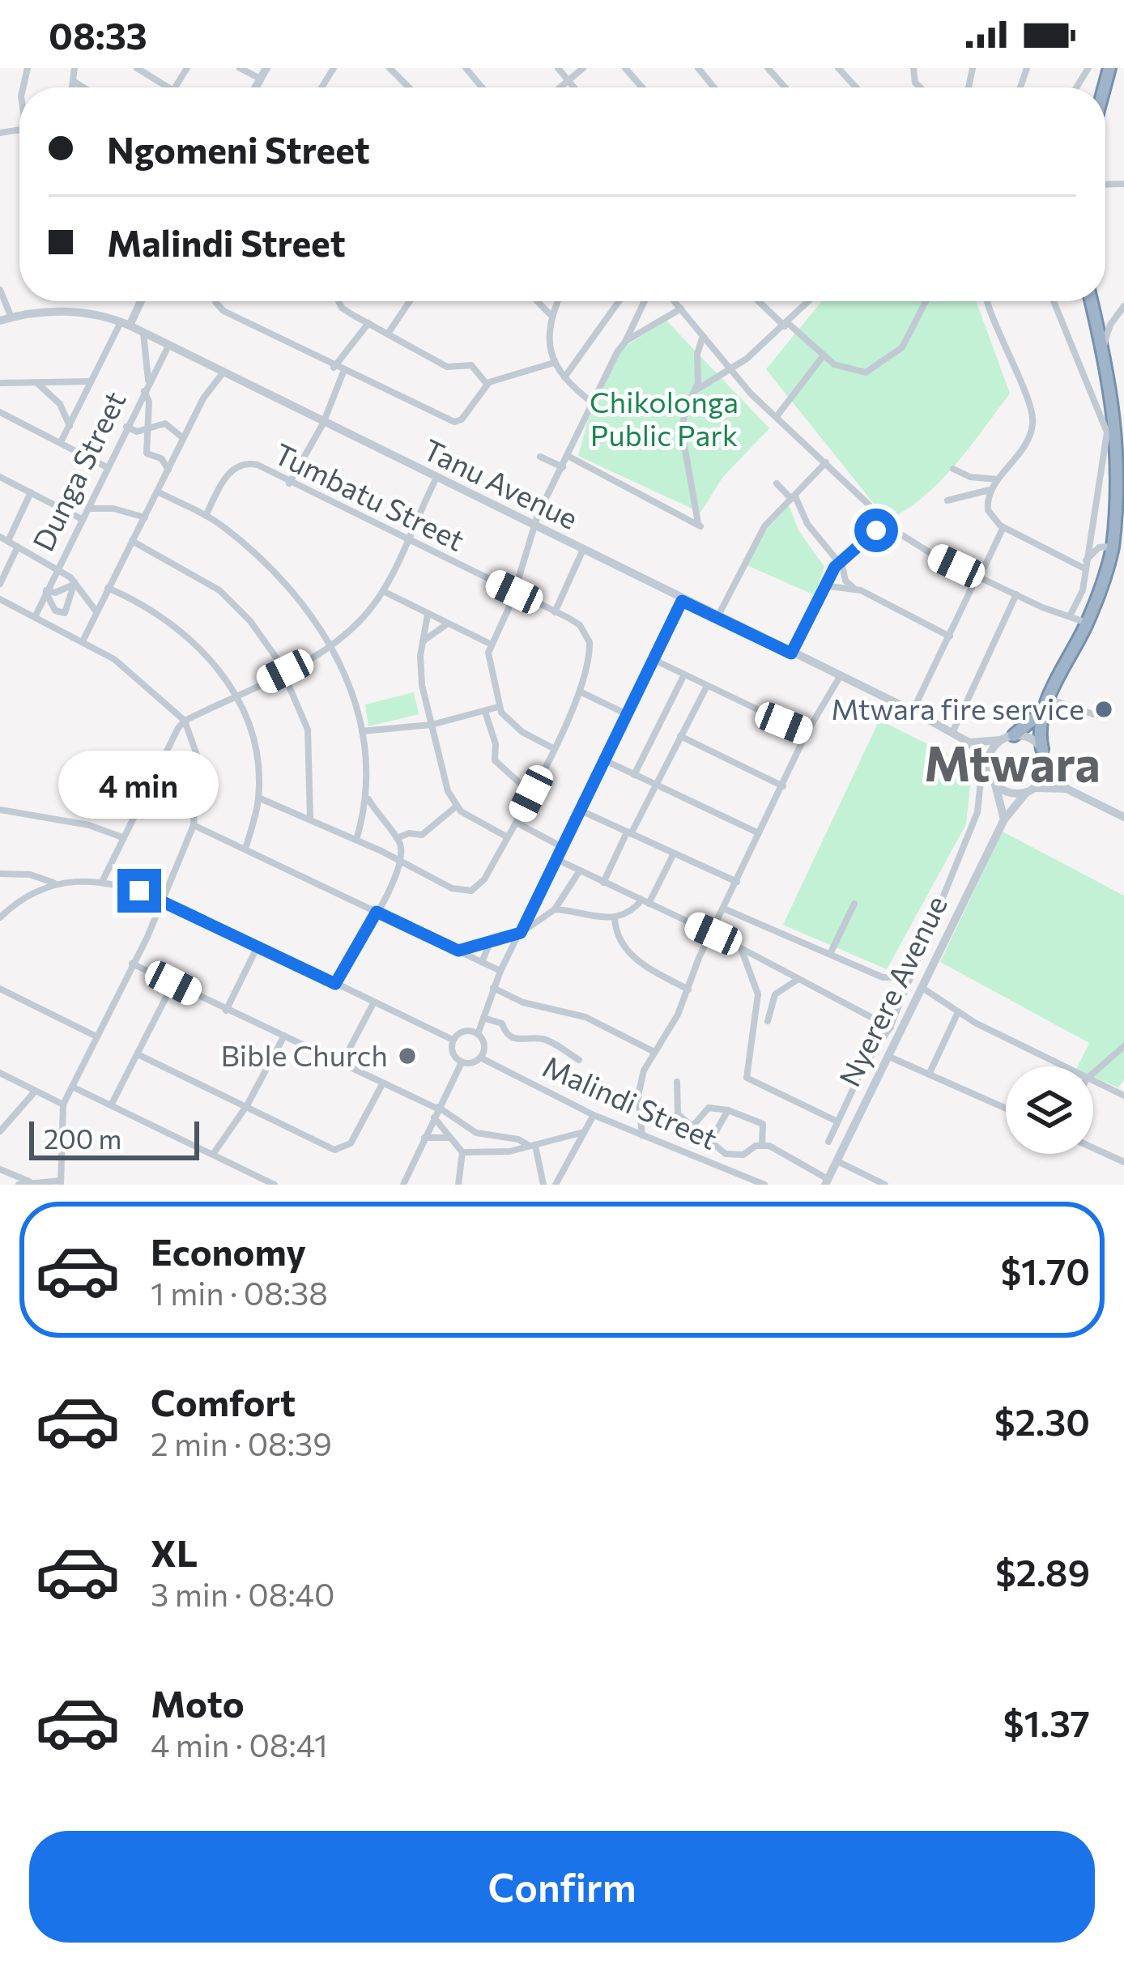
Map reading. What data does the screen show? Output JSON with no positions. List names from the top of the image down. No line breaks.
{"streets":{"street":["Dunga Street","Tanu Avenue","Tumbatu Street","Nyerere Avenue","Malindi Street"]},"crossings":[["Dunga Street","Tanu Avenue"]],"districts":["Mtwara"],"parks":["Chikolonga Public Park"],"places":["Mtwara fire service","Bible Church"],"scale_bar":"200 m","page":{"status":"08:33","banner":["Ngomeni Street","Malindi Street"],"bubble":"4 min","scale":"200 m","list":[{"name":"Economy","note":"1 min · 08:38","value":"$1.70"},{"name":"Comfort","note":"2 min · 08:39","value":"$2.30"},{"name":"XL","note":"3 min · 08:40","value":"$2.89"},{"name":"Moto","note":"4 min · 08:41","value":"$1.37"}],"buttons":"Confirm"}}
